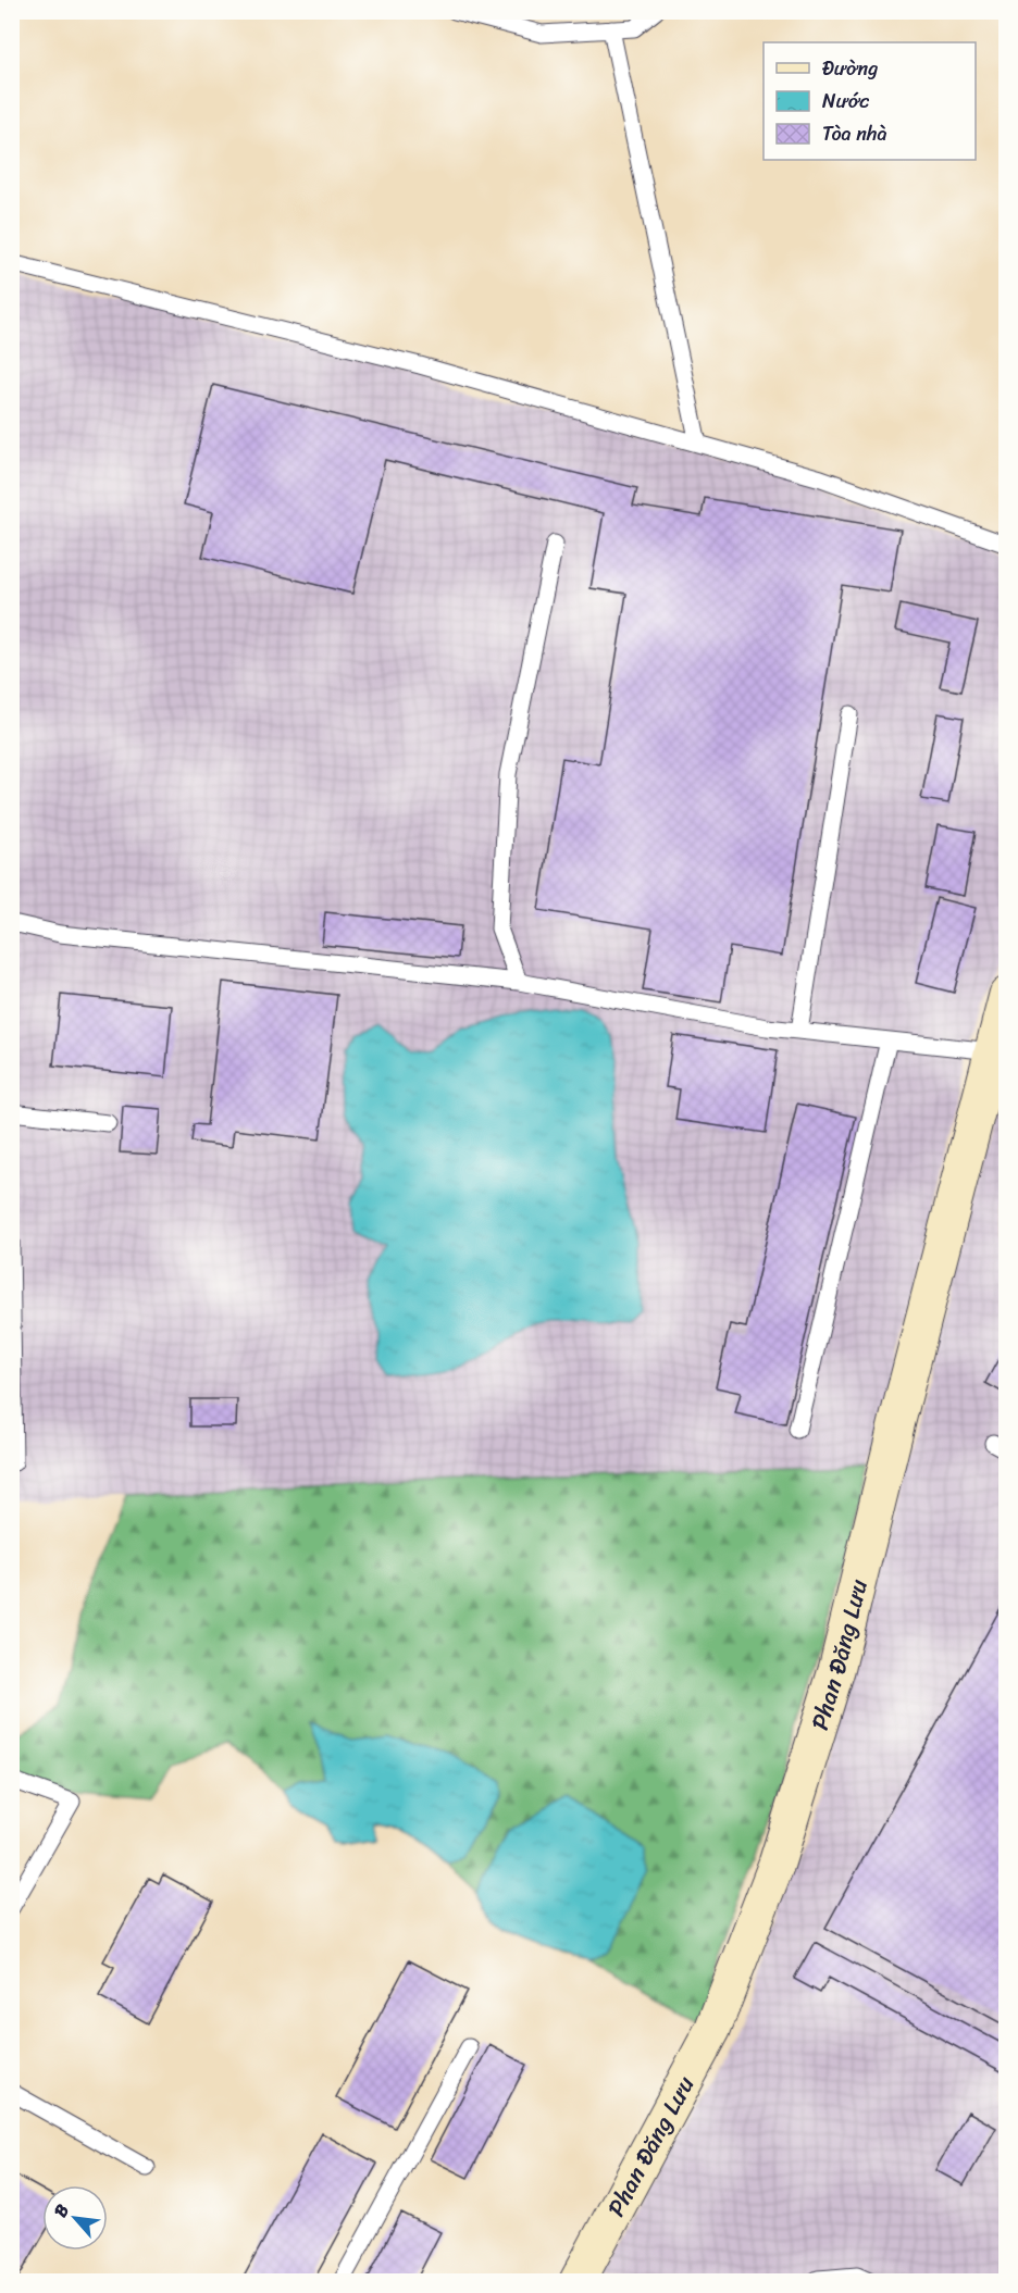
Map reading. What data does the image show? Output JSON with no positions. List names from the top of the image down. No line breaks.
{"streets":{"street":["Phan Đăng Lưu"]},"legend":["Đường","Nước","Tòa nhà"],"north":"top left"}
